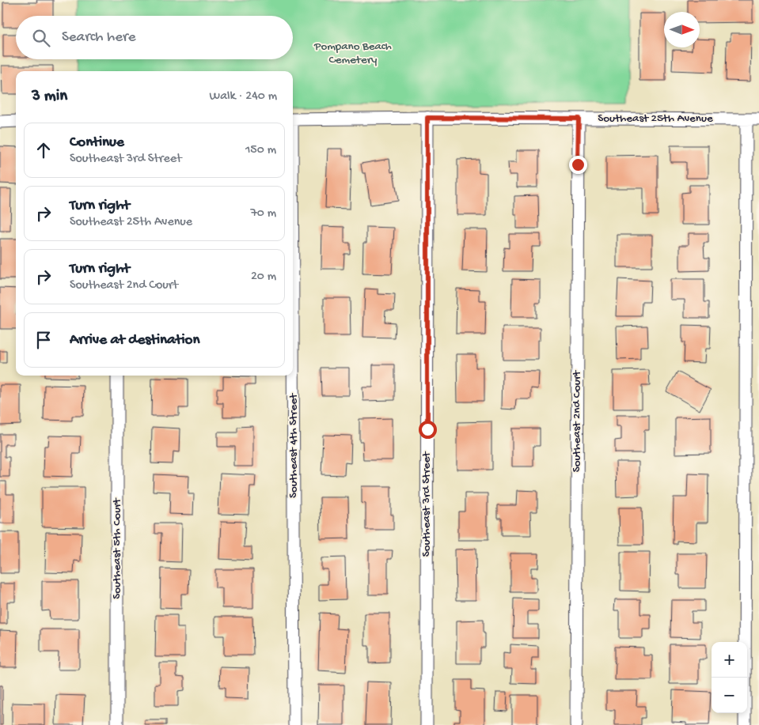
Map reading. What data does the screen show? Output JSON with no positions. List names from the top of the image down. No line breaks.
{"streets":{"street":["Southeast 25th Avenue","Southeast 2nd Court","Southeast 4th Street","Southeast 3rd Street","Southeast 5th Court"]},"crossings":[["Southeast 25th Avenue","Southeast 2nd Court"],["Southeast 25th Avenue","Southeast 3rd Street"]],"parks":["Pompano Beach Cemetery"],"north":"right","page":{"search":"Search here","heading":["3 min","Walk · 240 m"],"list":[["Continue","Southeast 3rd Street","150 m"],["Turn right","Southeast 25th Avenue","70 m"],["Turn right","Southeast 2nd Court","20 m"],"Arrive at destination"],"map_buttons":["+","−"]}}
